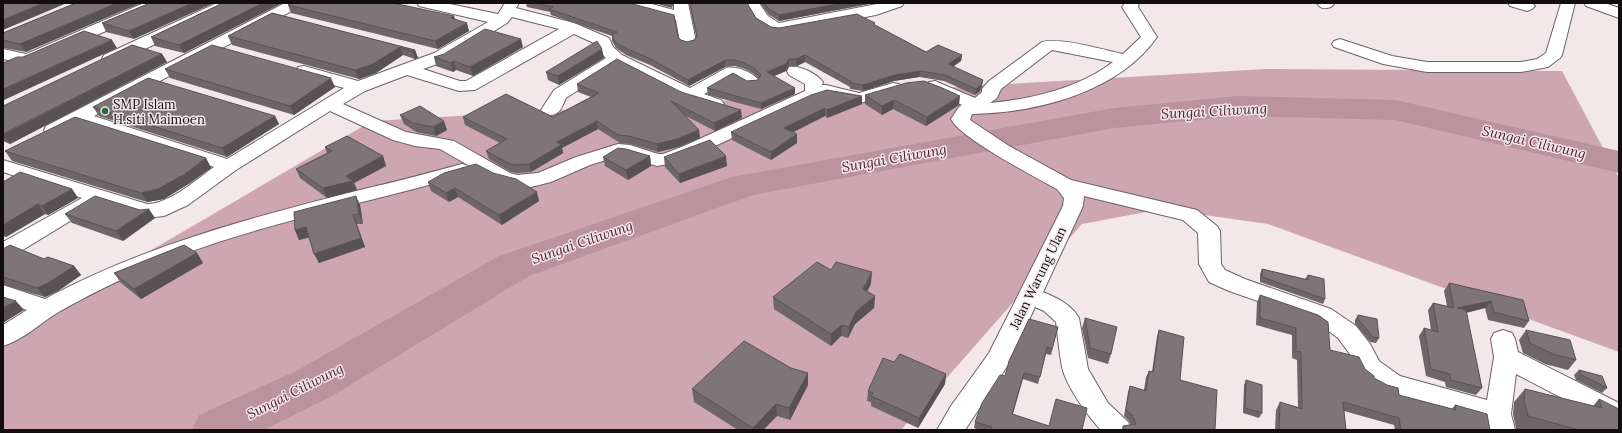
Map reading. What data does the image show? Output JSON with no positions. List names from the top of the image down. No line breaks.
{"streets":{"street":["Jalan Warung Ulan"]},"water":["Sungai Ciliwung"],"places":["SMP Islam H.siti Maimoen"]}
